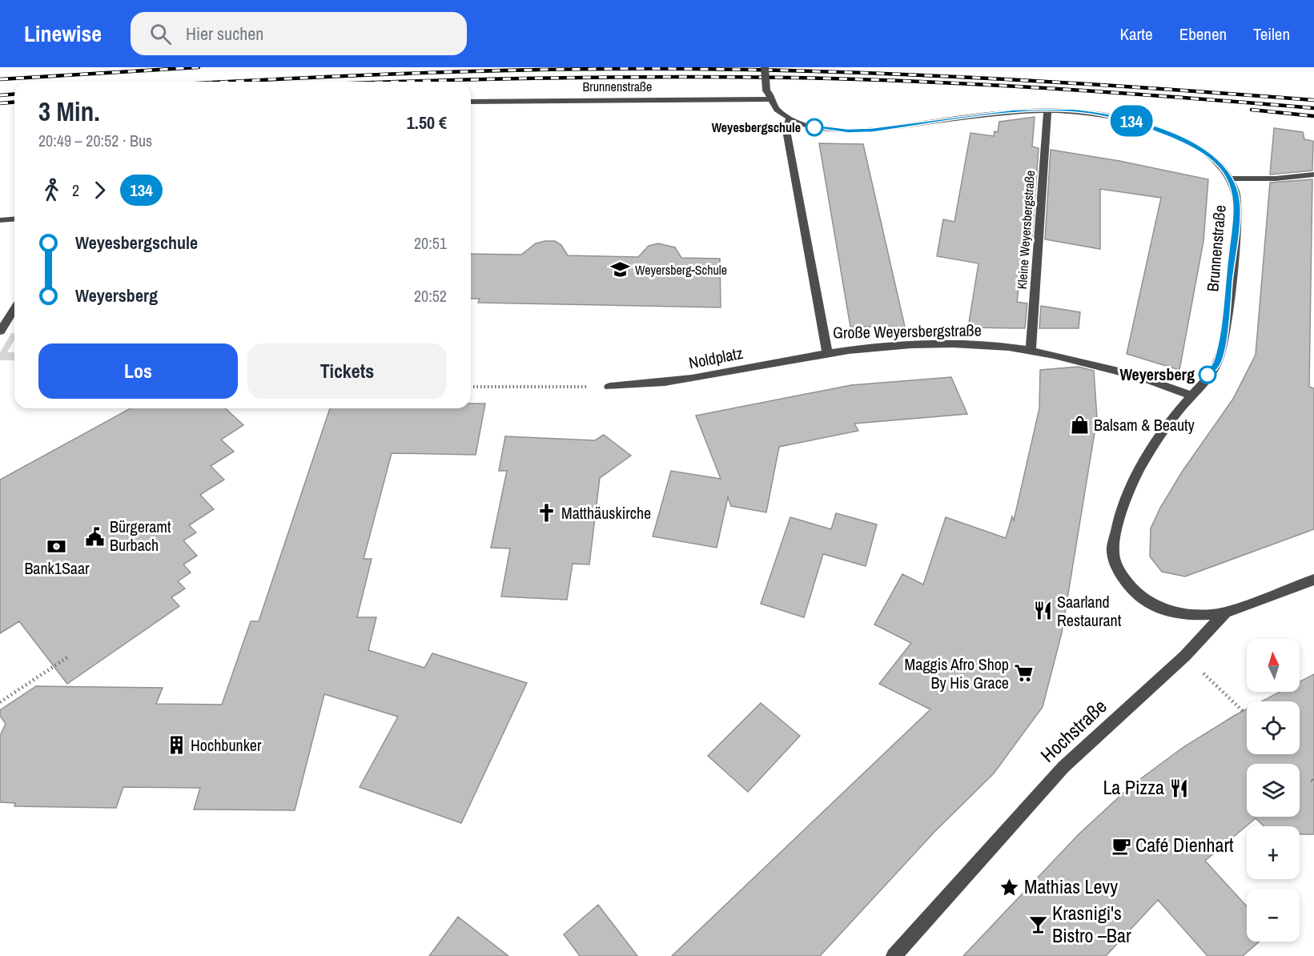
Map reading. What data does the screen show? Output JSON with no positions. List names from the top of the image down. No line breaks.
{"streets":{"street":["Brunnenstraße","Kleine Weyersbergstraße","Große Weyersbergstraße","Noldplatz","Hochstraße"]},"crossings":[["Brunnenstraße","Kleine Weyersbergstraße"],["Brunnenstraße","Große Weyersbergstraße"],["Brunnenstraße","Hochstraße"],["Kleine Weyersbergstraße","Große Weyersbergstraße"],["Große Weyersbergstraße","Noldplatz"]],"places":{"other":["Weyesbergschule","Weyersberg"],"school or university":["Weyersberg-Schule"],"shop":["Balsam & Beauty"],"church":["Matthäuskirche"],"public building":["Bürgeramt Burbach"],"bank":["Bank1Saar"],"restaurant":["Saarland Restaurant","La Pizza"],"supermarket":["Maggis Afro Shop By His Grace"],"building":["Hochbunker"],"cafe":["Café Dienhart"],"place":["Mathias Levy"],"bar":["Krasnigi's Bistro –Bar"]},"lines":["bus line 134"],"north":"top","page":{"header":"Linewise","search":"Hier suchen","nav":["Karte","Ebenen","Teilen"],"on_map":"134","heading":["3 Min.","20:49 – 20:52 · Bus","1.50 €"],"legs":["2","134"],"list":[{"name":"Weyesbergschule","value":"20:51"},{"name":"Weyersberg","value":"20:52"}],"buttons":["Los","Tickets"],"map_buttons":["+","−"]}}
